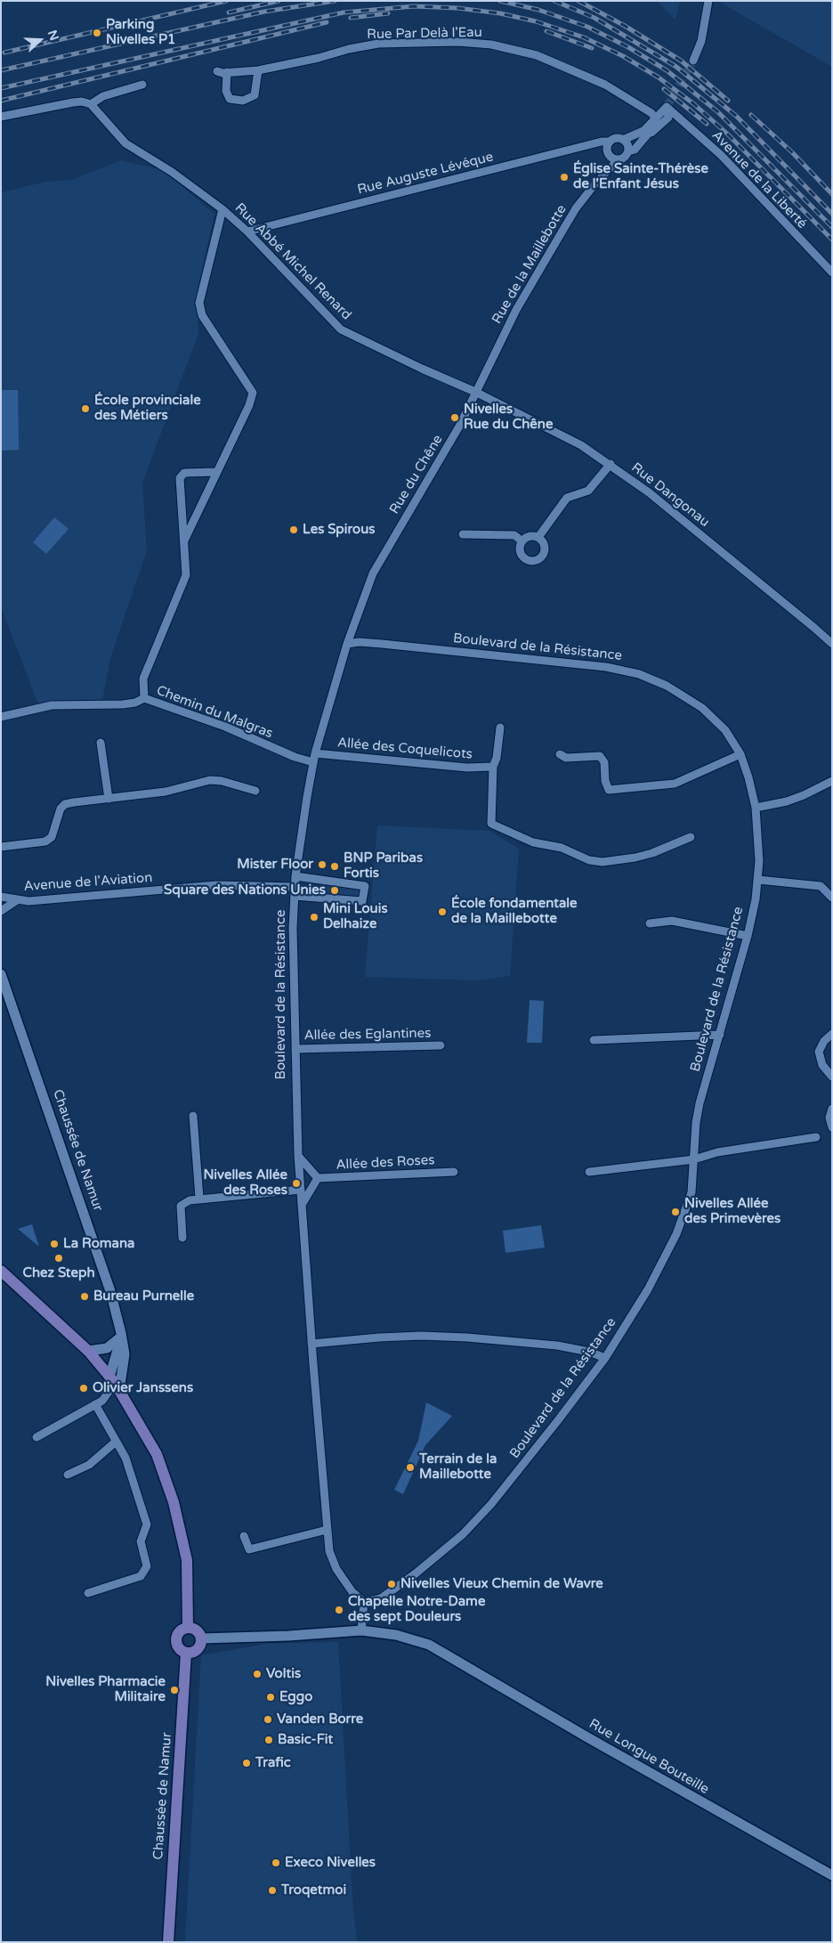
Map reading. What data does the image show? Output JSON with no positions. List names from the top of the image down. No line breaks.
{"streets":{"main road":["Chaussée de Namur"],"street":["Rue Par Delà l'Eau","Rue Auguste Lévéque","Avenue de la Liberté","Rue Abbé Michel Renard","Rue de la Maillebotte","Rue du Chêne","Rue Dangonau","Boulevard de la Résistance","Chemin du Malgras","Allée des Coquelicots","Avenue de l'Aviation","Allée des Eglantines","Allée des Roses","Rue Longue Bouteille"]},"crossings":[["Rue Auguste Lévéque","Rue Abbé Michel Renard"],["Rue Auguste Lévéque","Rue de la Maillebotte"],["Rue Abbé Michel Renard","Rue de la Maillebotte"],["Rue Abbé Michel Renard","Rue du Chêne"],["Rue Abbé Michel Renard","Rue Dangonau"],["Rue de la Maillebotte","Rue du Chêne"],["Rue de la Maillebotte","Rue Dangonau"],["Rue du Chêne","Rue Dangonau"],["Rue du Chêne","Boulevard de la Résistance"],["Boulevard de la Résistance","Chemin du Malgras"],["Boulevard de la Résistance","Allée des Coquelicots"],["Boulevard de la Résistance","Avenue de l'Aviation"],["Boulevard de la Résistance","Allée des Eglantines"],["Boulevard de la Résistance","Allée des Roses"]],"places":["Parking Nivelles P1","Église Sainte-Thérèse de l'Enfant Jésus","École provinciale des Métiers","Nivelles Rue du Chêne","Les Spirous","Mister Floor","BNP Paribas Fortis","Square des Nations Unies","École fondamentale de la Maillebotte","Mini Louis Delhaize","Nivelles Allée des Roses","Nivelles Allée des Primevères","La Romana","Chez Steph","Bureau Purnelle","Olivier Janssens","Terrain de la Maillebotte","Nivelles Vieux Chemin de Wavre","Chapelle Notre-Dame des sept Douleurs","Voltis","Nivelles Pharmacie Militaire","Eggo","Vanden Borre","Basic-Fit","Trafic","Execo Nivelles","Troqetmoi"],"north":"right"}
